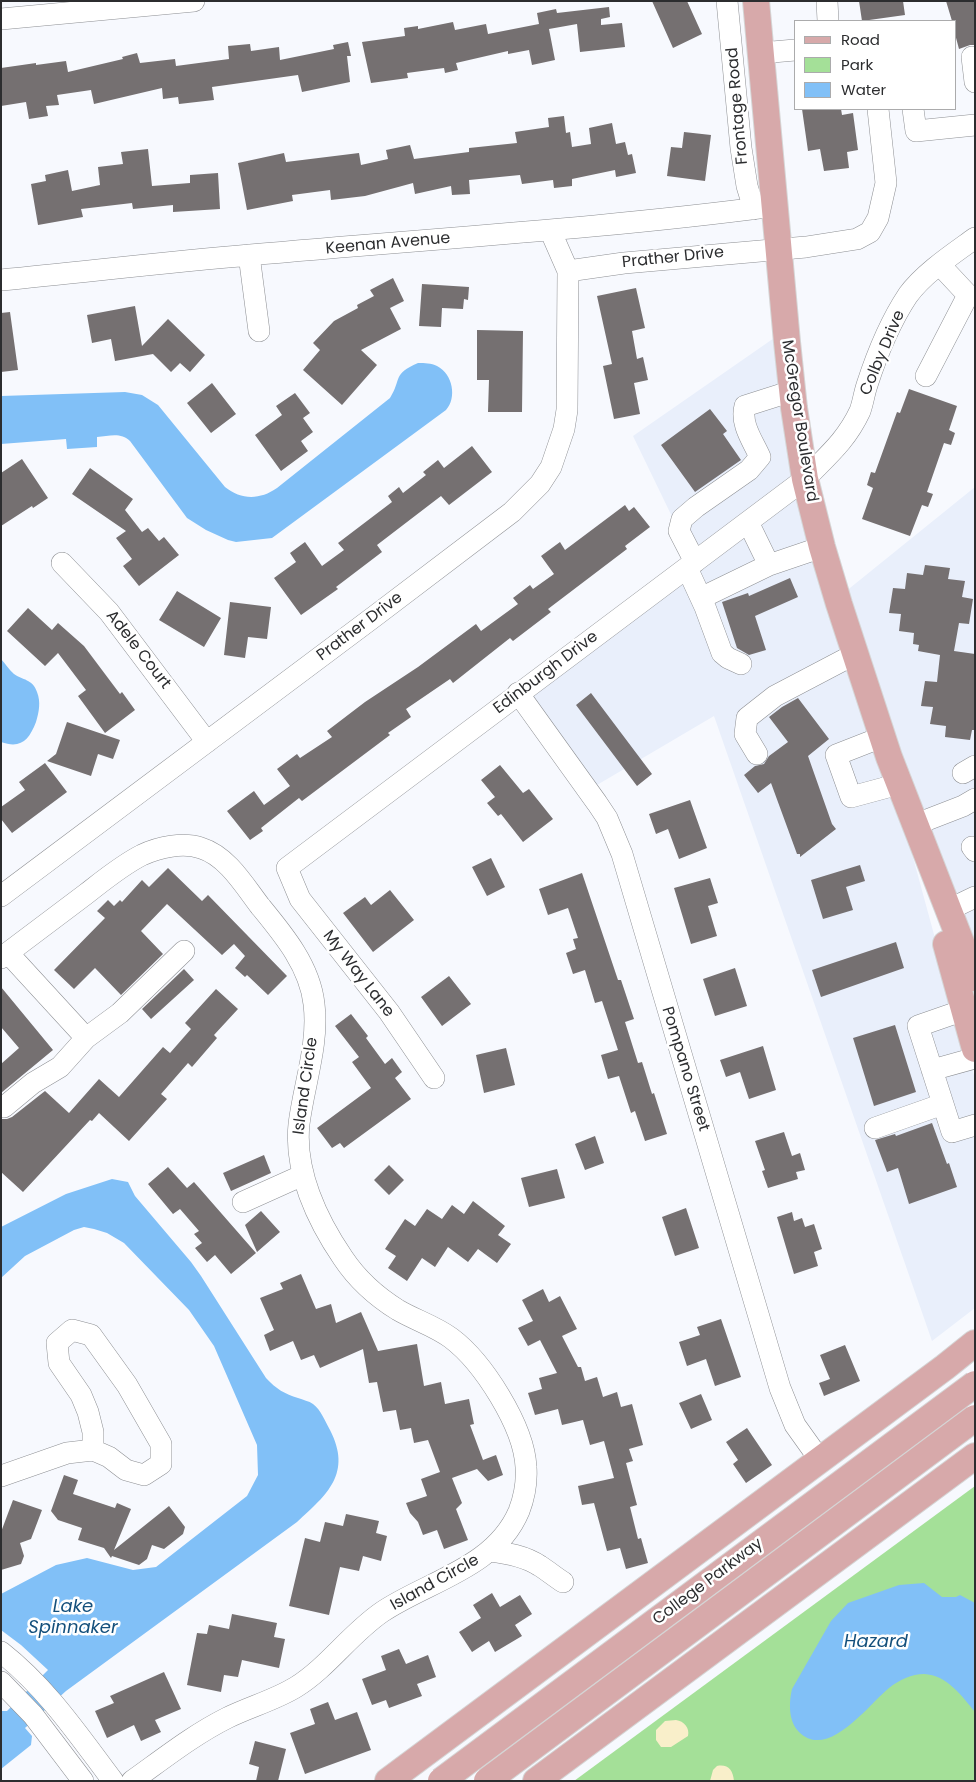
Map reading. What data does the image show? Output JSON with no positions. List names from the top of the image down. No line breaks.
{"streets":{"main road":["McGregor Boulevard","College Parkway"],"street":["Frontage Road","Keenan Avenue","Prather Drive","Colby Drive","Adele Court","Edinburgh Drive","My Way Lane","Pompano Street","Island Circle"]},"crossings":[["Frontage Road","Keenan Avenue"],["Frontage Road","McGregor Boulevard"],["Keenan Avenue","Prather Drive"],["Keenan Avenue","McGregor Boulevard"],["Prather Drive","McGregor Boulevard"],["Prather Drive","Adele Court"],["Colby Drive","McGregor Boulevard"],["Colby Drive","Edinburgh Drive"],["McGregor Boulevard","Edinburgh Drive"],["Edinburgh Drive","My Way Lane"],["Edinburgh Drive","Pompano Street"]],"water":["Lake Spinnaker","Hazard"],"legend":["Road","Park","Water"]}
